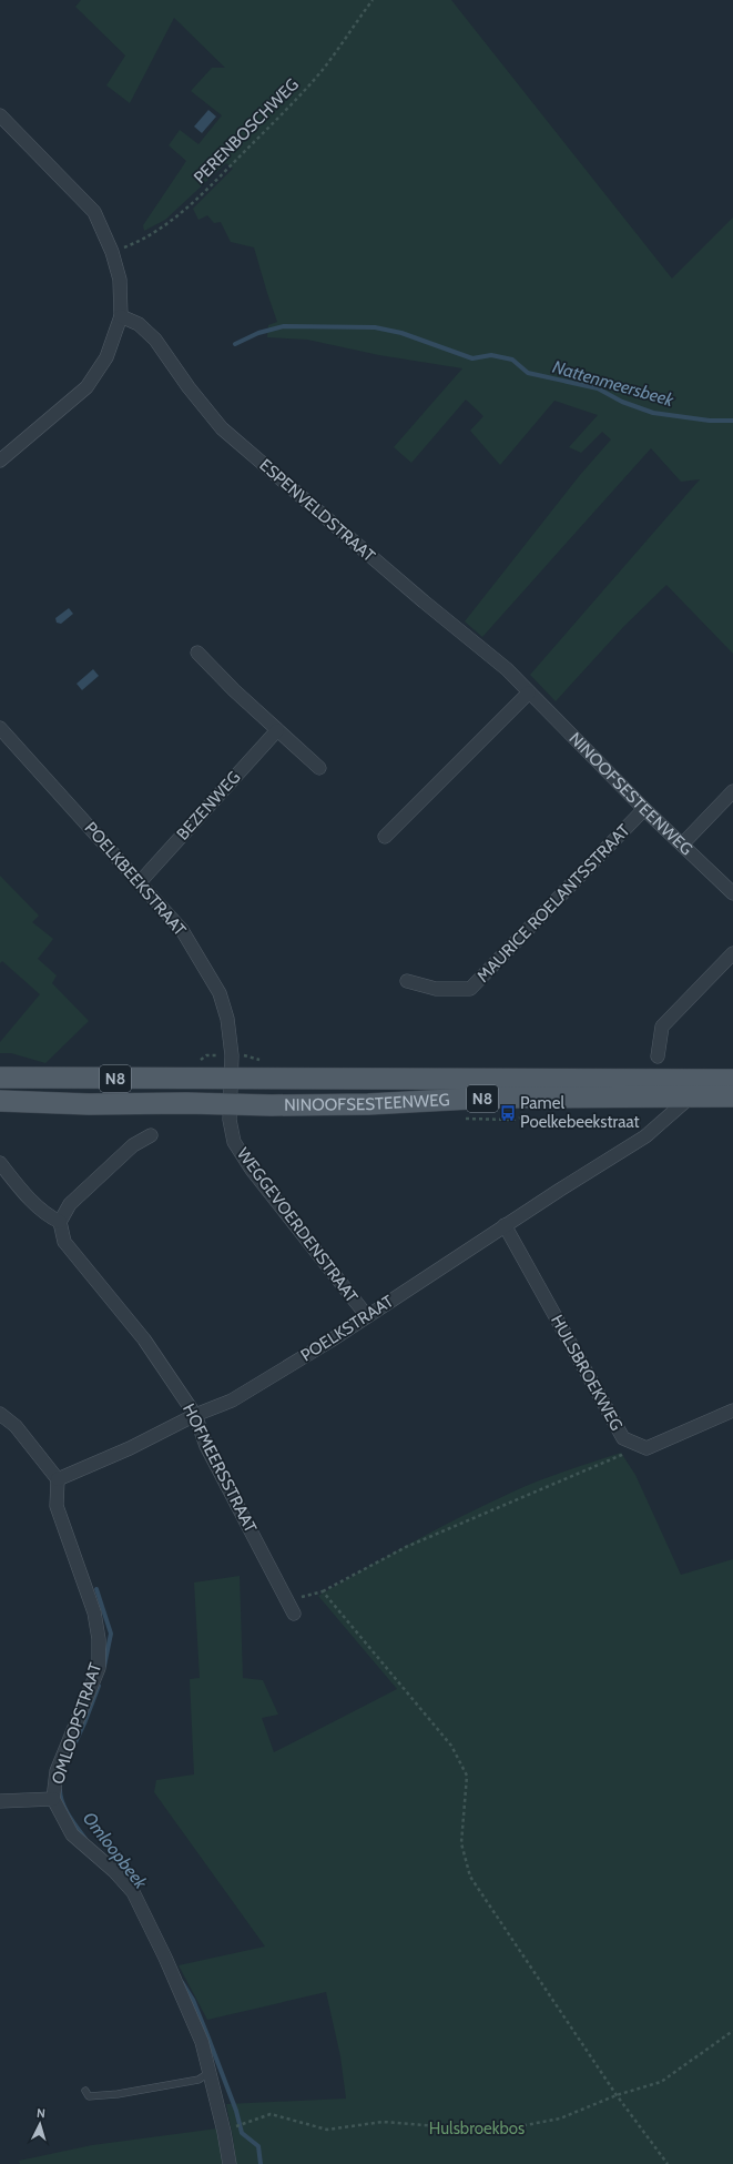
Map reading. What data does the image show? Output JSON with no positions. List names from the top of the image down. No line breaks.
{"streets":{"main road":["NINOOFSESTEENWEG","N8"],"street":["ESPENVELDSTRAAT","BEZENWEG","POELKBEEKSTRAAT","MAURICE ROELANTSSTRAAT","WEGGEVOERDENSTRAAT","POELKSTRAAT","HULSBROEKWEG","HOFMEERSSTRAAT","OMLOOPSTRAAT"],"path":["PERENBOSCHWEG"]},"crossings":[["ESPENVELDSTRAAT","NINOOFSESTEENWEG"],["NINOOFSESTEENWEG","POELKBEEKSTRAAT"],["NINOOFSESTEENWEG","MAURICE ROELANTSSTRAAT"],["NINOOFSESTEENWEG","WEGGEVOERDENSTRAAT"],["NINOOFSESTEENWEG","POELKSTRAAT"],["BEZENWEG","POELKBEEKSTRAAT"],["POELKBEEKSTRAAT","WEGGEVOERDENSTRAAT"],["WEGGEVOERDENSTRAAT","POELKSTRAAT"],["POELKSTRAAT","HULSBROEKWEG"],["POELKSTRAAT","HOFMEERSSTRAAT"],["POELKSTRAAT","OMLOOPSTRAAT"]],"water":["Nattenmeersbeek","Omloopbeek"],"parks":["Hulsbroekbos"],"places":{"bus stop":["Pamel Poelkebeekstraat"]},"north":"top"}
